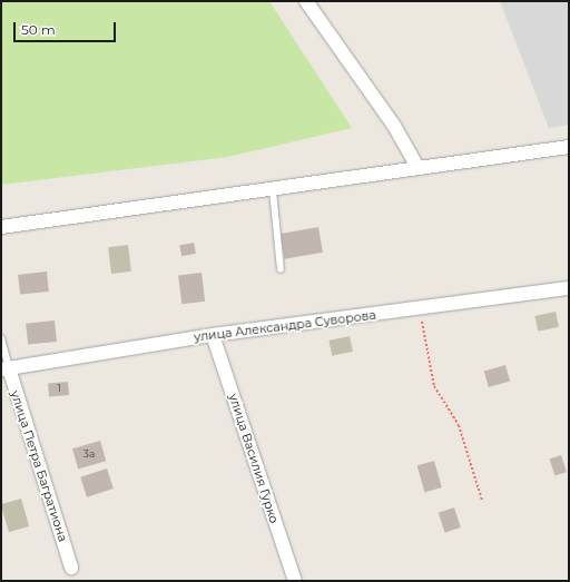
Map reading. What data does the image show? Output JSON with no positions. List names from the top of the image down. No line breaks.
{"streets":{"street":["улица Александра Суворова","улица Василия Гурко","улица Петра Багратиона"]},"crossings":[["улица Александра Суворова","улица Василия Гурко"],["улица Александра Суворова","улица Петра Багратиона"]],"house_numbers":["1","3а"],"scale_bar":"50 m"}
